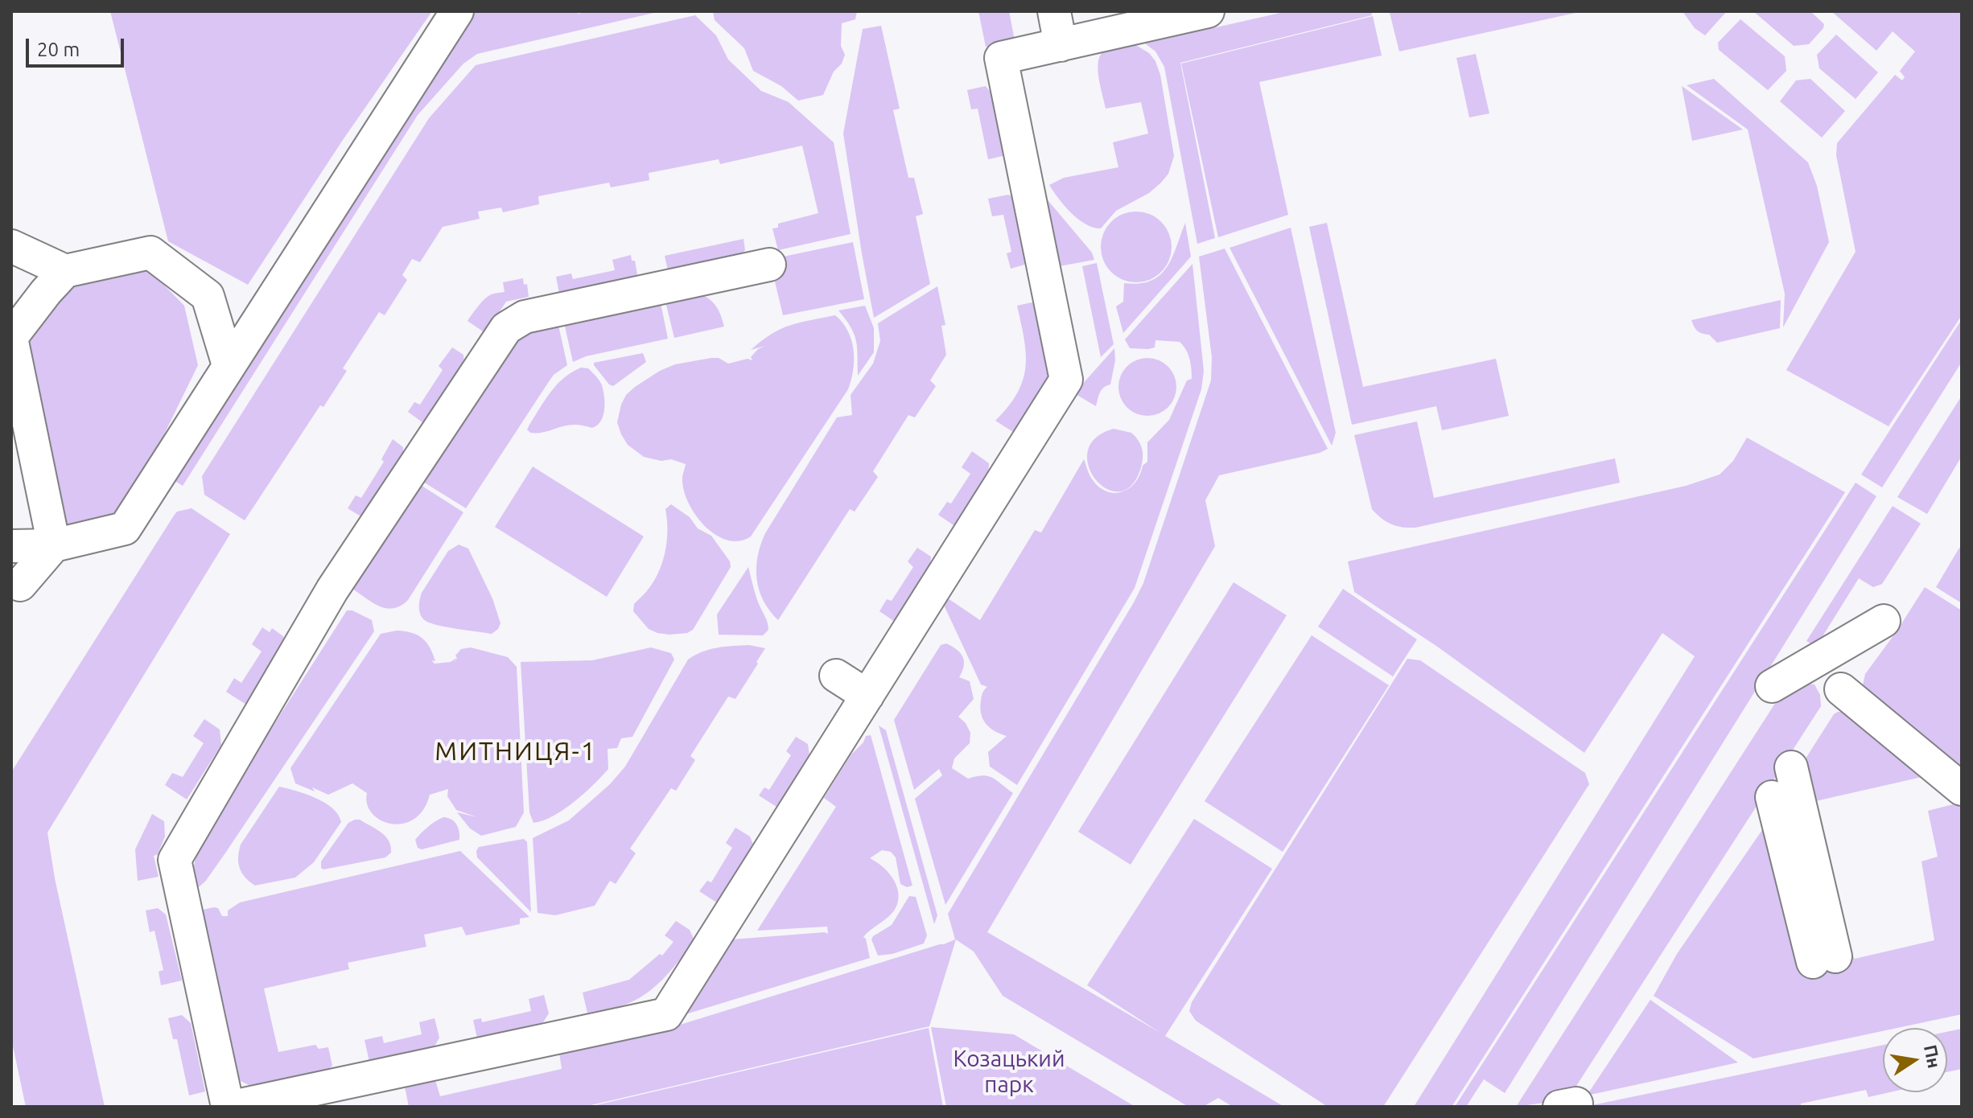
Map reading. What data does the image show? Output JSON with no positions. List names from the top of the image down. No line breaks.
{"districts":["МИТНИЦЯ-1"],"parks":["Козацький парк"],"scale_bar":"20 m","north":"right"}
